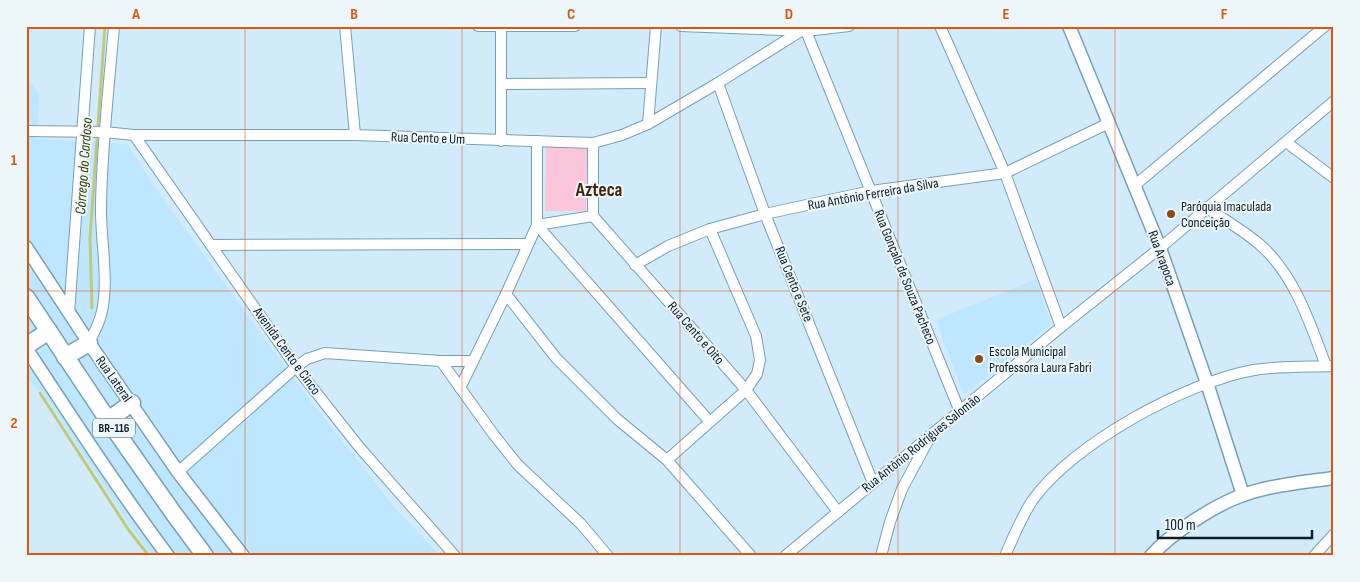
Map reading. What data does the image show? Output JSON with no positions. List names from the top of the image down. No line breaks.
{"streets":{"highway":["BR-116"],"street":["Rua Cento e Um","Rua Antônio Ferreira da Silva","Rua Arapoca","Rua Gonçalo de Souza Pacheco","Rua Cento e Sete","Rua Cento e Oito","Avenida Cento e Cinco","Rua Lateral","Rua Antônio Rodrigues Salomão"]},"crossings":[["Rua Cento e Um","Rua Gonçalo de Souza Pacheco"],["Rua Cento e Um","Rua Cento e Sete"],["Rua Cento e Um","Avenida Cento e Cinco"],["Rua Antônio Ferreira da Silva","Rua Arapoca"],["Rua Antônio Ferreira da Silva","Rua Gonçalo de Souza Pacheco"],["Rua Antônio Ferreira da Silva","Rua Cento e Sete"],["Rua Antônio Ferreira da Silva","Rua Cento e Oito"],["Rua Arapoca","Rua Antônio Rodrigues Salomão"],["Rua Gonçalo de Souza Pacheco","Rua Antônio Rodrigues Salomão"],["Rua Cento e Sete","Rua Antônio Rodrigues Salomão"],["Rua Cento e Oito","Rua Antônio Rodrigues Salomão"]],"districts":["Azteca"],"water":["Córrego do Cardoso"],"places":["Paróquia Imaculada Conceição","Escola Municipal Professora Laura Fabri"],"scale_bar":"100 m","grid":{"columns":["A","B","C","D","E","F"],"rows":["1","2"]}}
